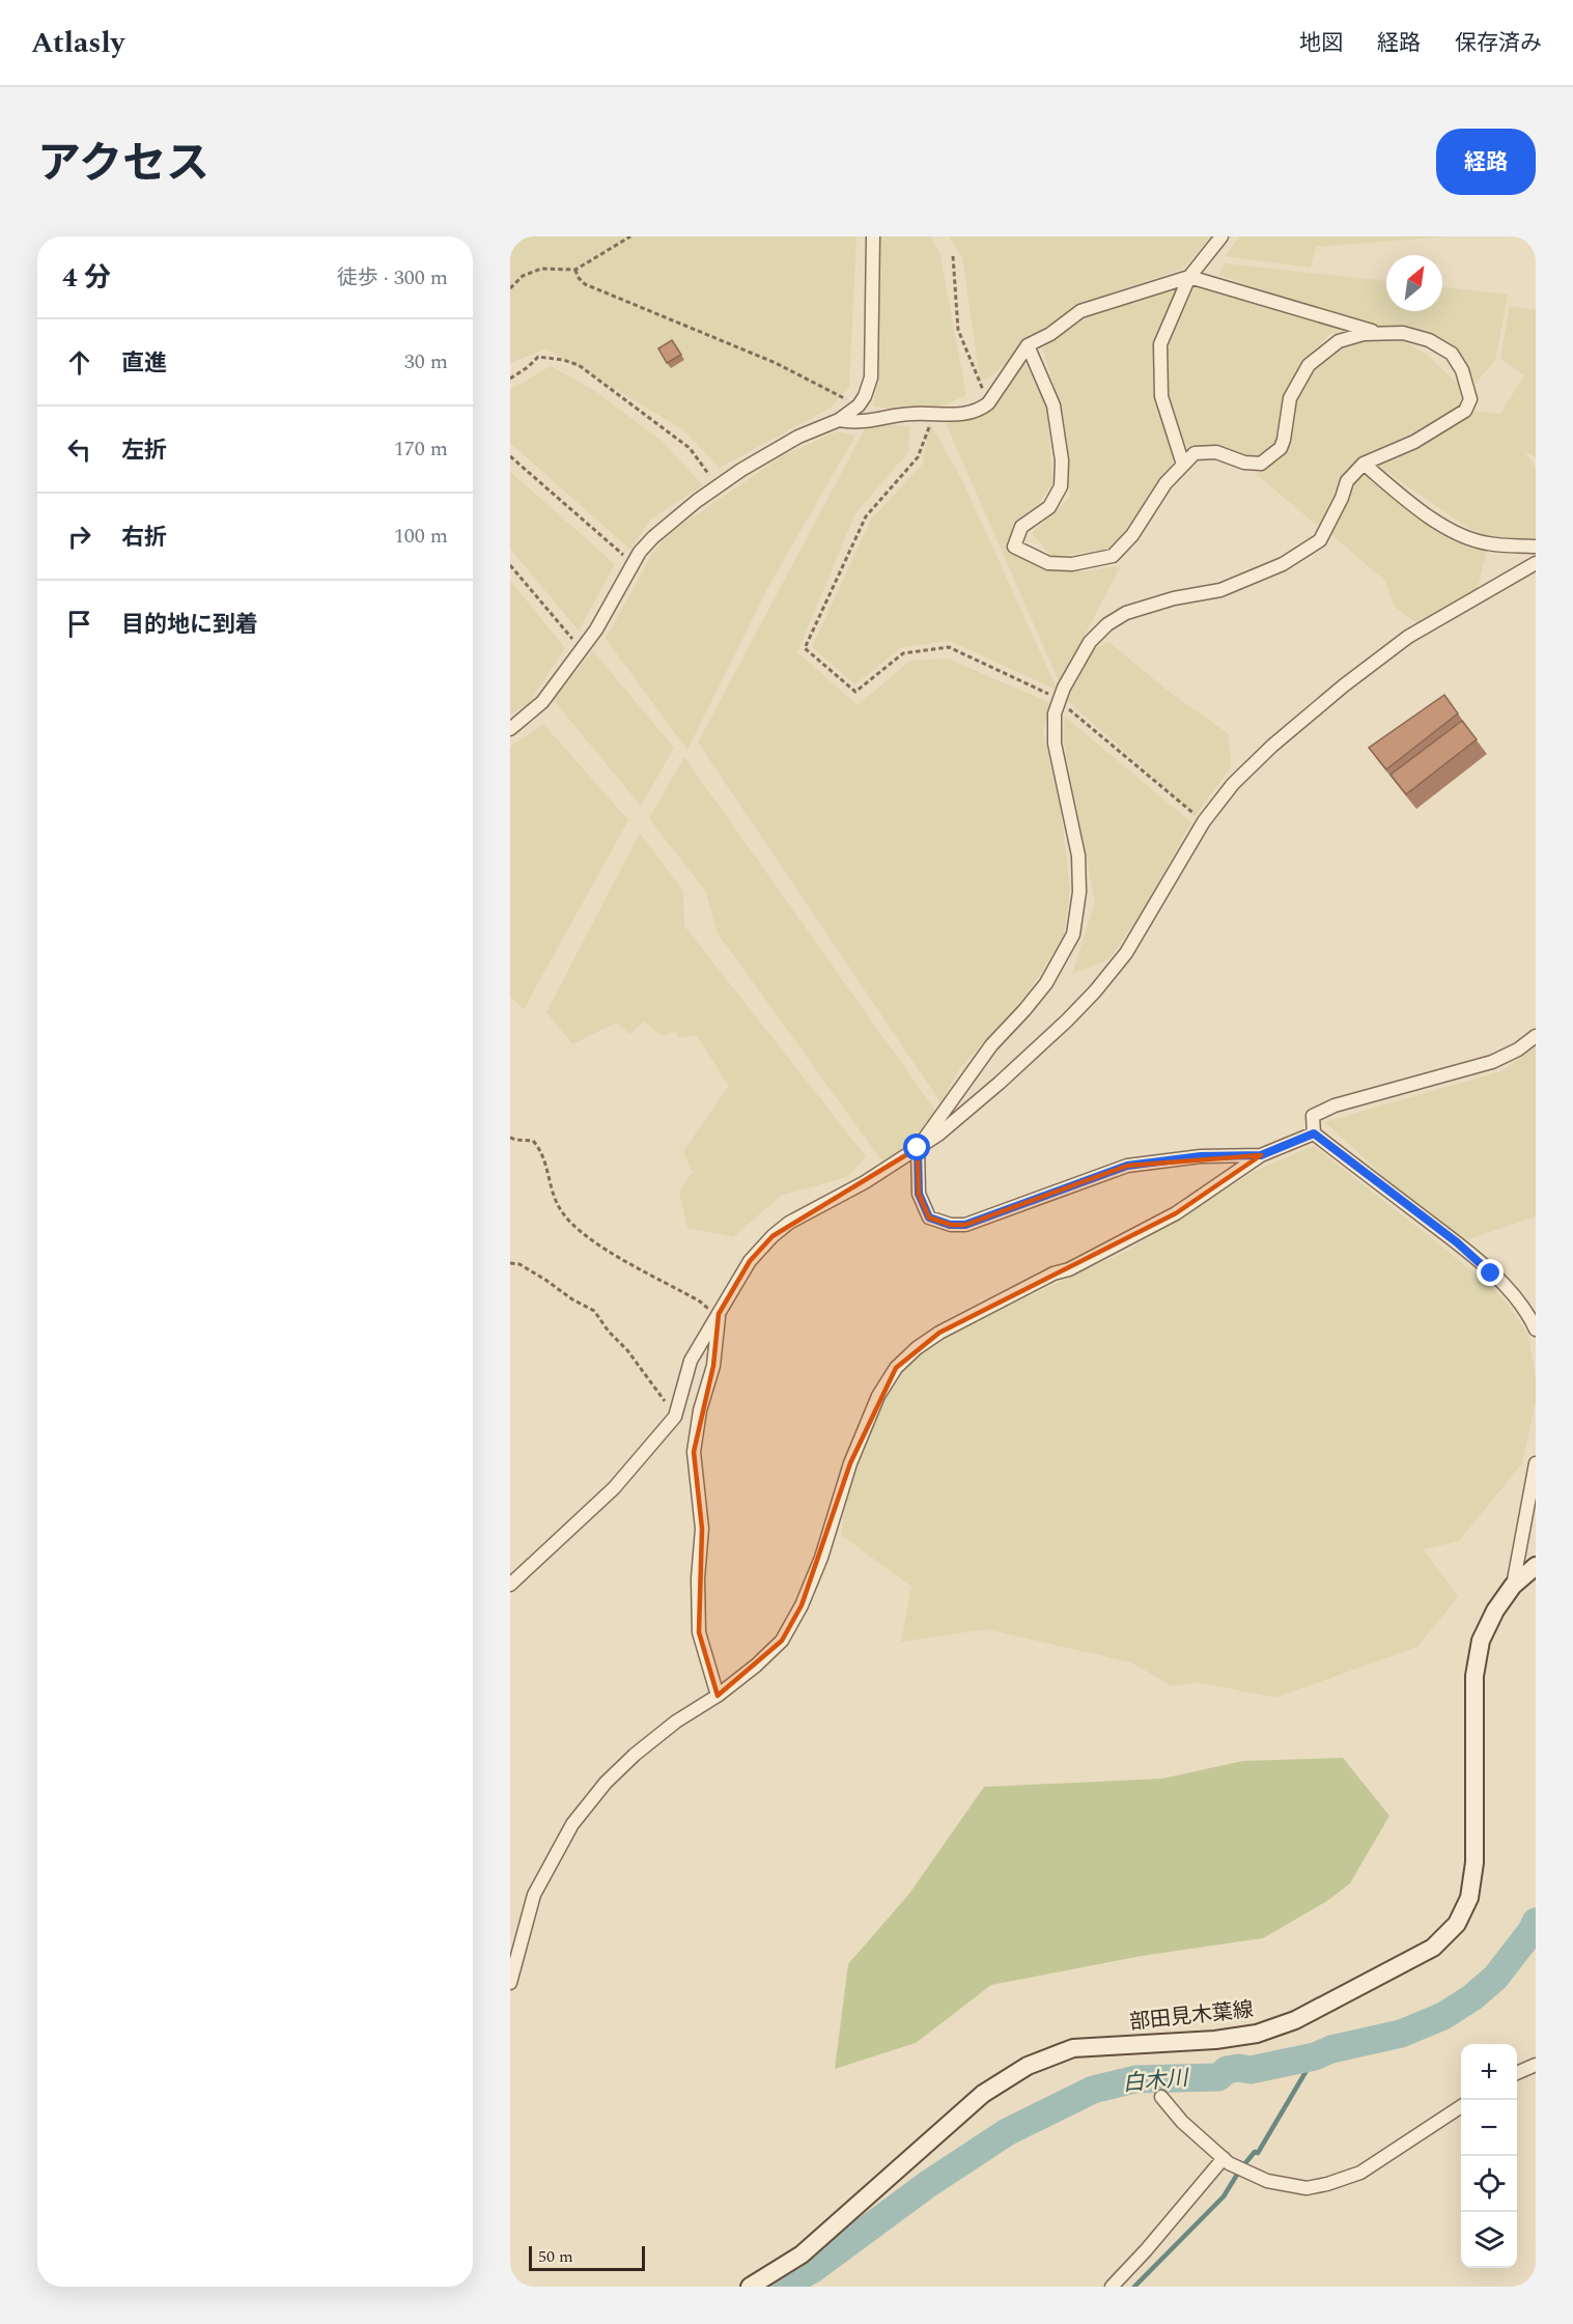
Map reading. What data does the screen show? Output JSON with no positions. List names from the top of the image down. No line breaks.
{"streets":{"main road":["部田見木葉線"]},"water":["白木川"],"scale_bar":"50 m","north":"top right","page":{"header":"Atlasly","nav":["地図","経路","保存済み"],"title":"アクセス","buttons":"経路","heading":["4 分","徒歩 · 300 m"],"list":[["直進","30 m"],["左折","170 m"],["右折","100 m"],"目的地に到着"],"map_buttons":["+","−"],"scale":"50 m"}}
